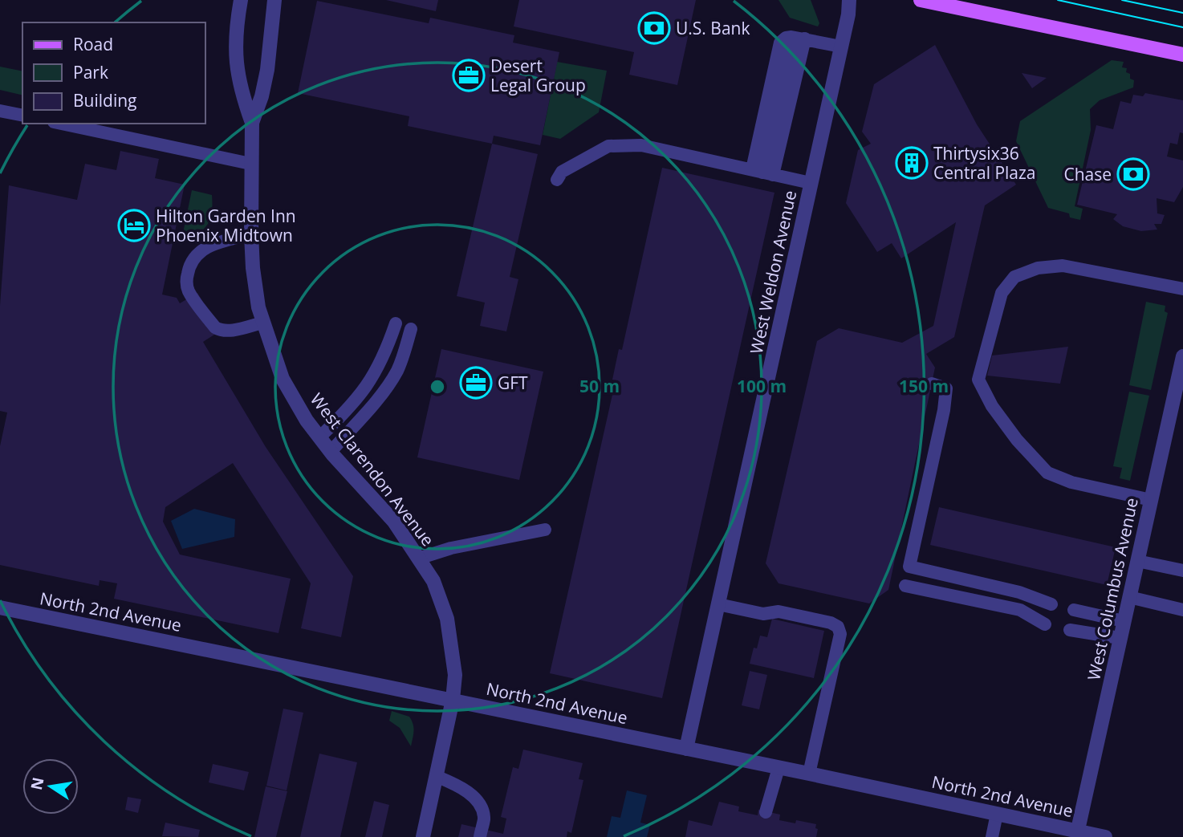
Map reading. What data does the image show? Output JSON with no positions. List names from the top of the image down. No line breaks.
{"streets":{"street":["West Weldon Avenue","West Clarendon Avenue","West Columbus Avenue","North 2nd Avenue"]},"crossings":[["West Weldon Avenue","North 2nd Avenue"],["West Clarendon Avenue","North 2nd Avenue"],["West Columbus Avenue","North 2nd Avenue"]],"places":{"bank":["U.S. Bank","Chase"],"office":["Desert Legal Group","GFT"],"building":["Thirtysix36 Central Plaza"],"hotel":["Hilton Garden Inn Phoenix Midtown"]},"legend":["Road","Park","Building"],"north":"left","rings":["50 m","100 m","150 m"]}
